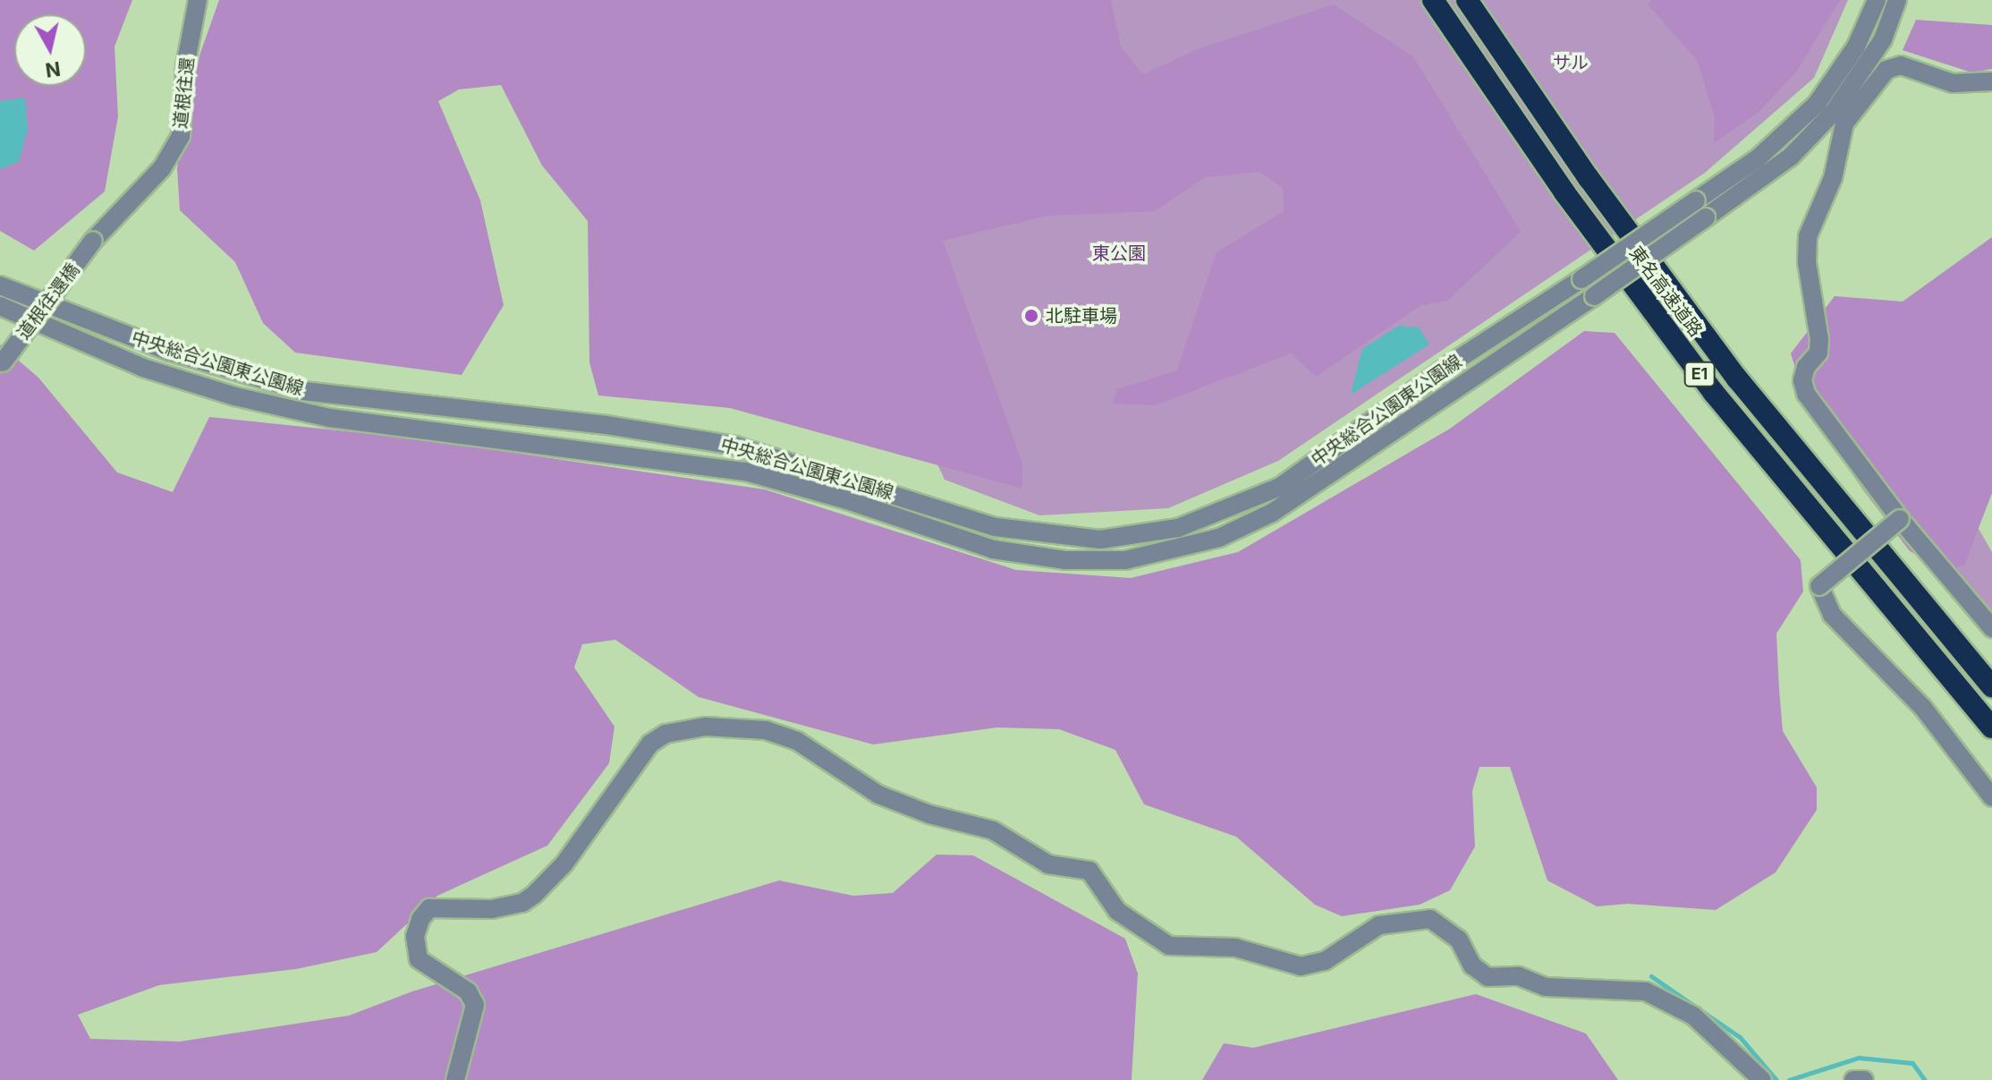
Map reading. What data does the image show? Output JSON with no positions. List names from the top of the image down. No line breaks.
{"streets":{"highway":["東名高速道路","E1"],"street":["道根往還","道根往還橋","中央総合公園東公園線"]},"crossings":[["道根往還","道根往還橋"]],"parks":["サル","東公園"],"places":["北駐車場"],"north":"bottom"}
